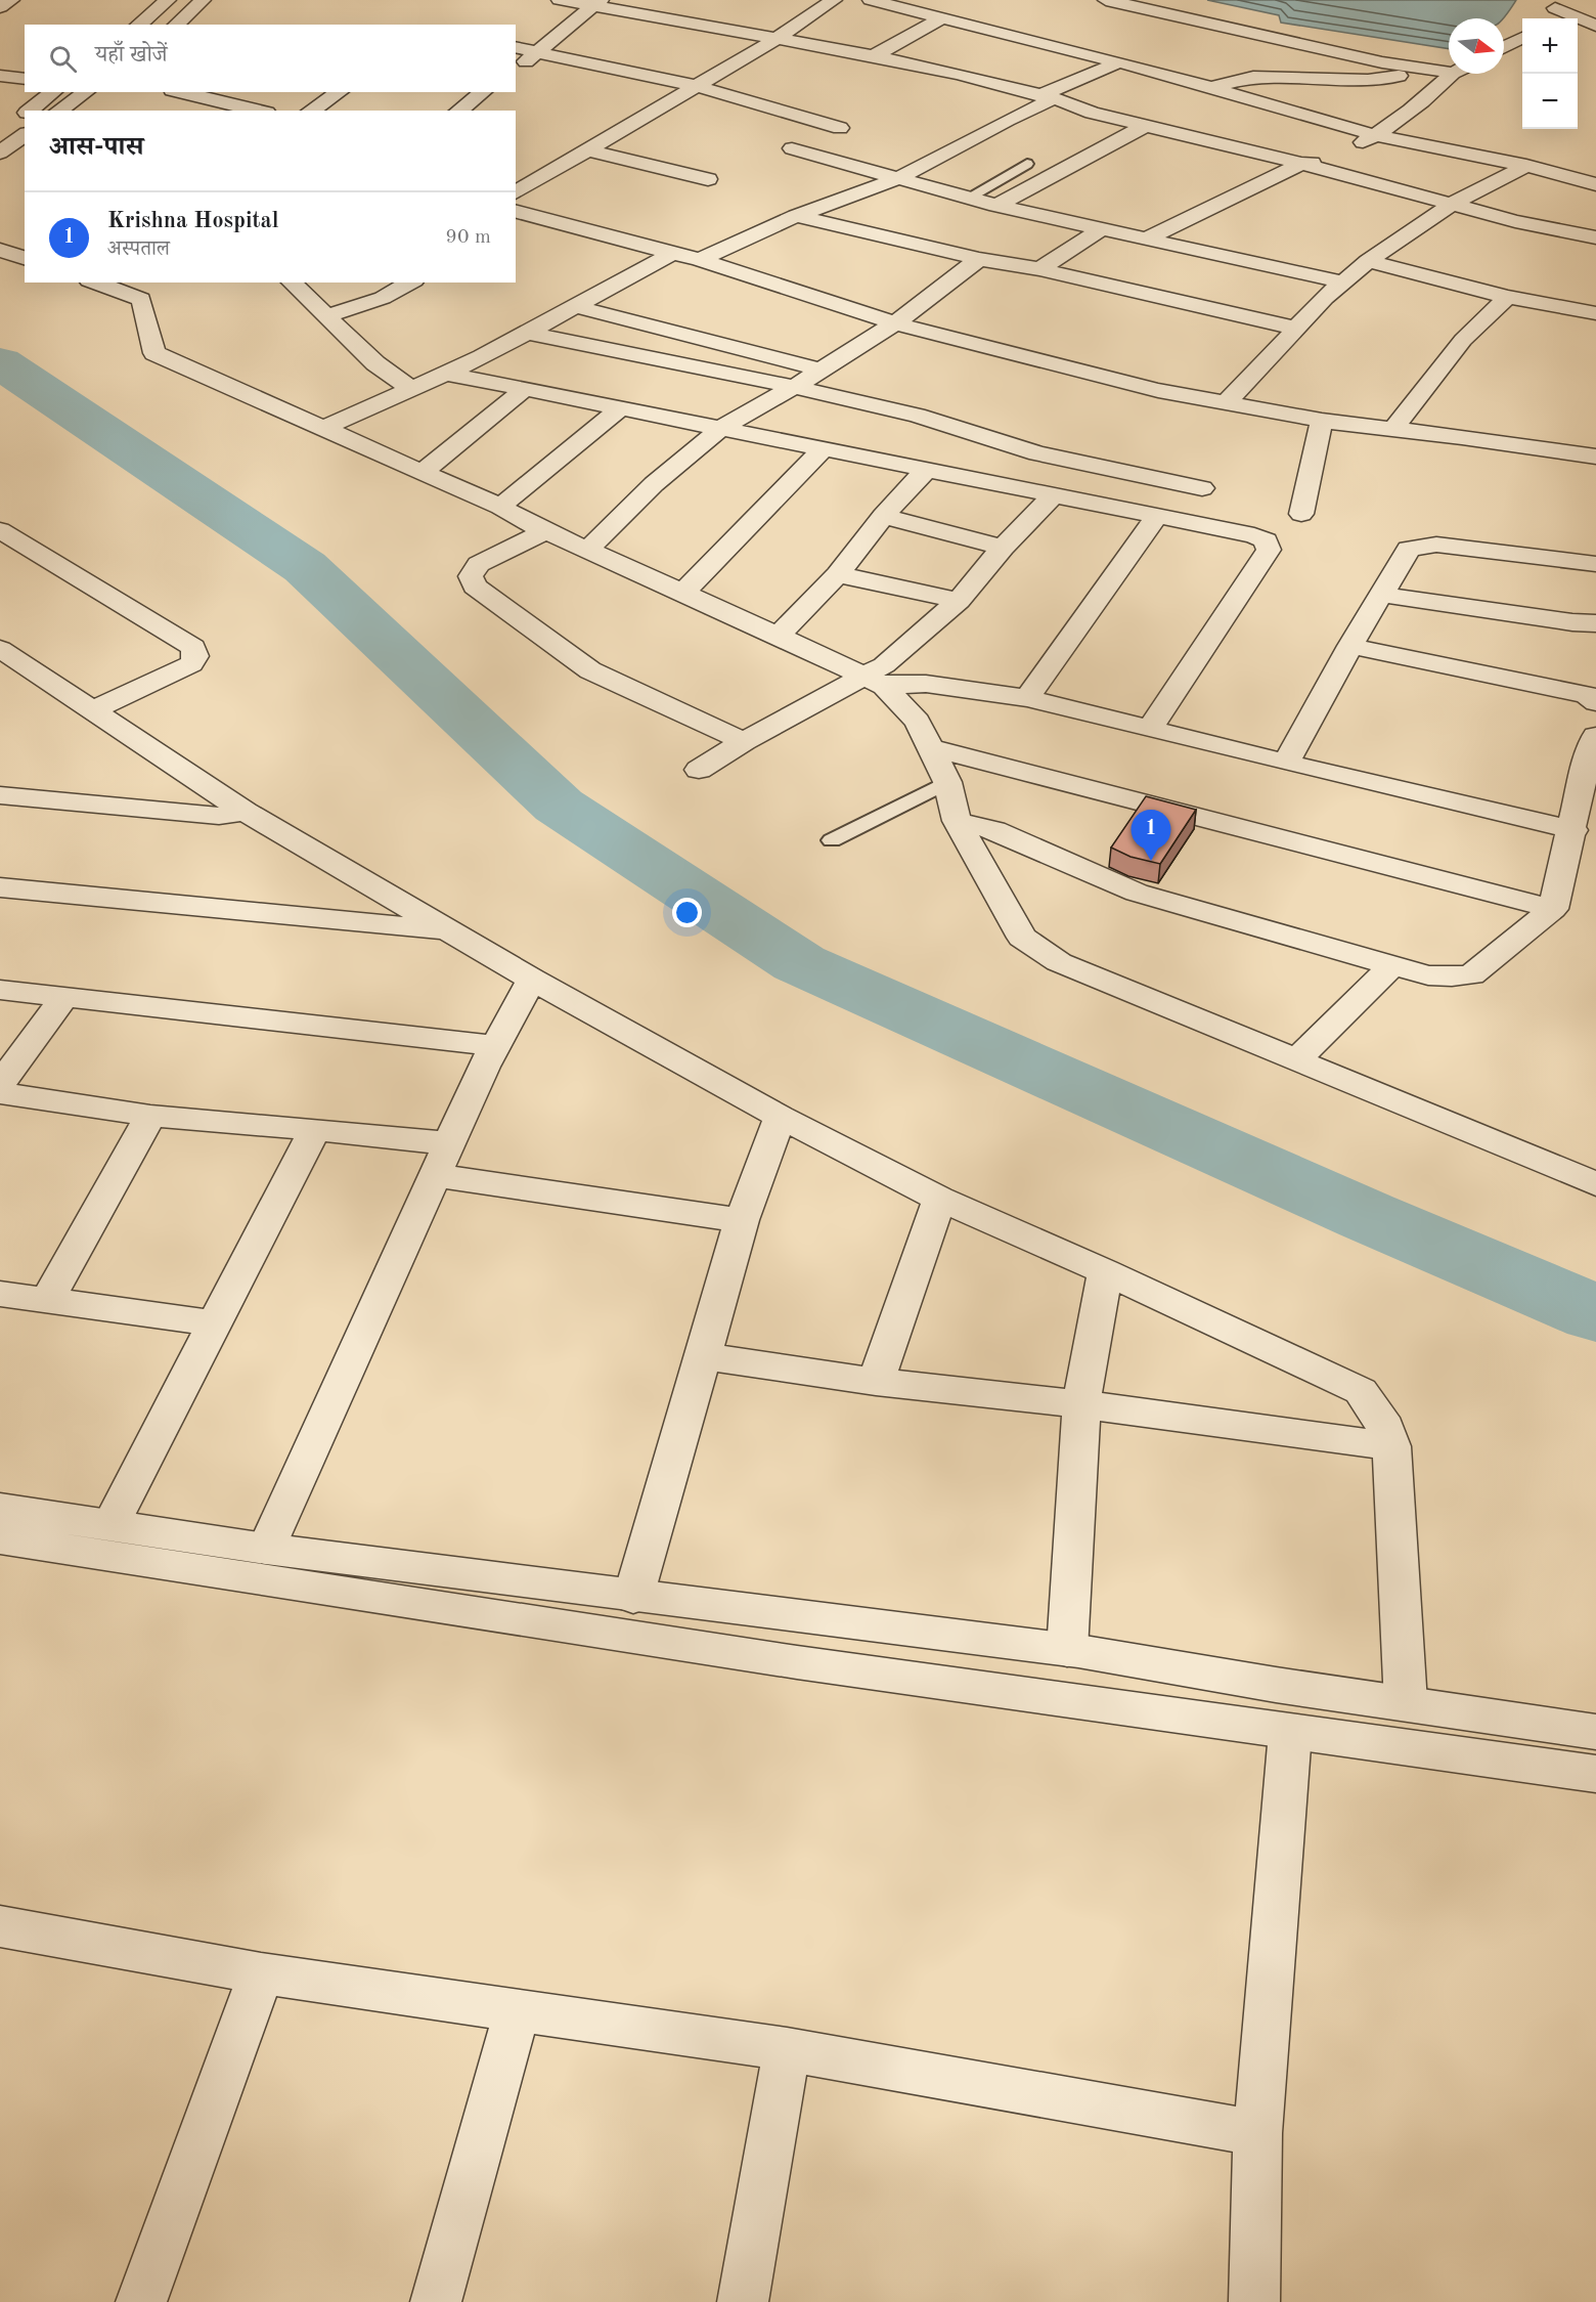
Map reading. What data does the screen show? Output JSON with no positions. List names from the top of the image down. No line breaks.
{"north":"right","page":{"map_buttons":["+","−"],"search":"यहाँ खोजें","heading":"आस-पास","list":[{"mark":"1","name":"Krishna Hospital","note":"अस्पताल","value":"90 m"}],"pins":"1"}}
